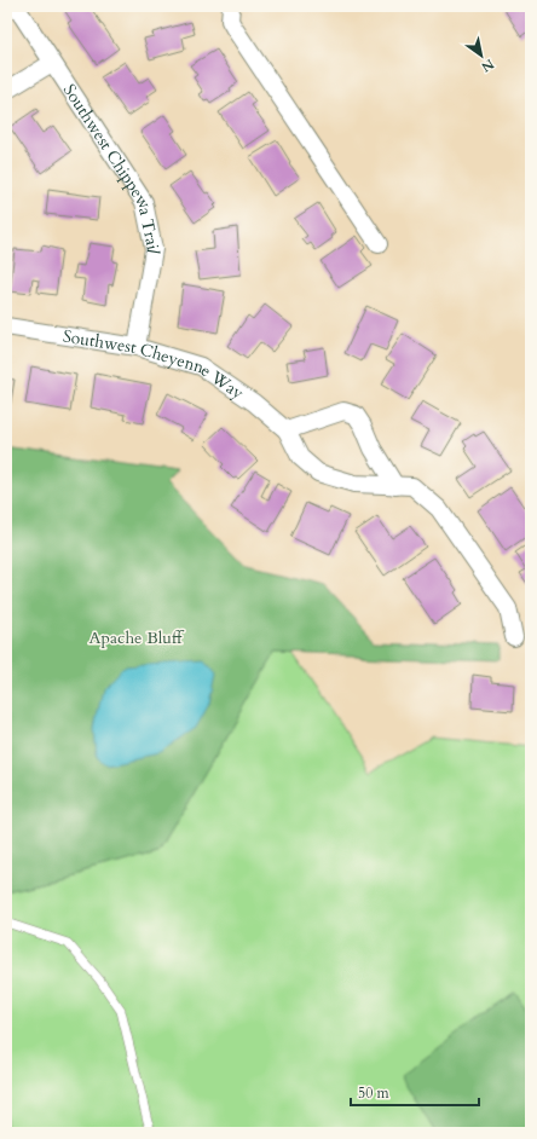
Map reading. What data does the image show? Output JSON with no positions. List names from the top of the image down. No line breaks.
{"streets":{"street":["Southwest Chippewa Trail","Southwest Cheyenne Way"]},"crossings":[["Southwest Chippewa Trail","Southwest Cheyenne Way"]],"parks":["Apache Bluff"],"scale_bar":"50 m","north":"bottom right"}
